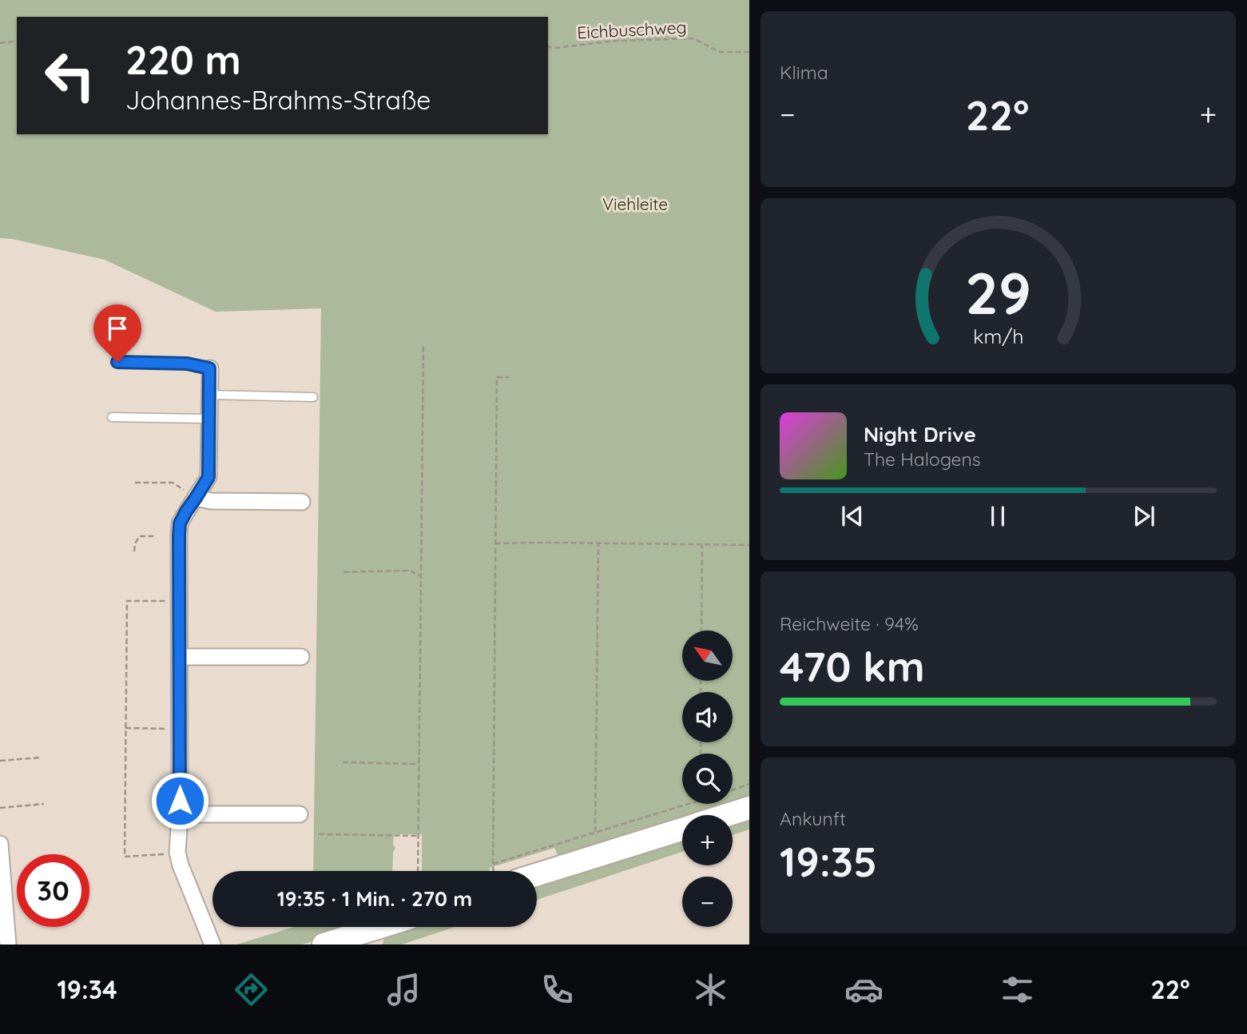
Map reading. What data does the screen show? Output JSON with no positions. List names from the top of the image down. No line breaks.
{"streets":{"path":["Eichbuschweg"]},"parks":["Viehleite"],"north":"top left","page":{"tile":["Klima",["Reichweite · 94%","470 km"],["Ankunft","19:35"]],"turn":["220 m","Johannes-Brahms-Straße"],"heat":["−","22°","+"],"song":["Night Drive","The Halogens"],"map_buttons":["+","−"],"limit":"30","trip":"19:35 · 1 Min. · 270 m","tabs":["19:34","22°"],"gauge":["29","km/h"]}}
